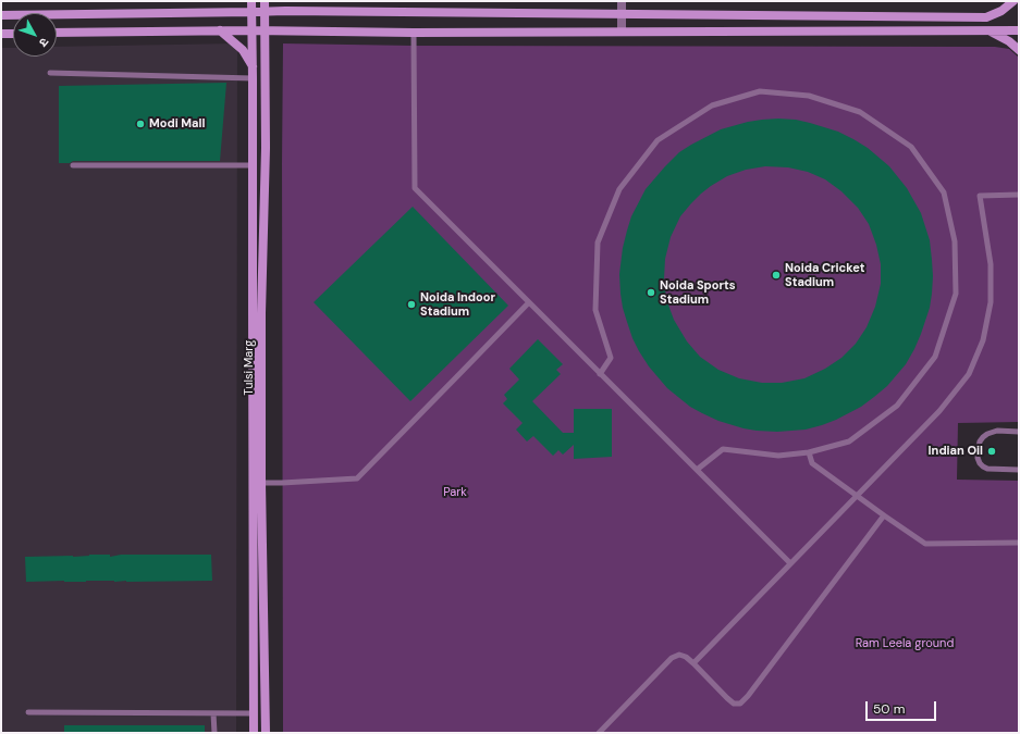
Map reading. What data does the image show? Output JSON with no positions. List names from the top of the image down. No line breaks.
{"streets":{"main road":["Tulsi Marg"]},"parks":["Park","Ram Leela ground"],"places":["Modi Mall","Noida Cricket Stadium","Noida Sports Stadium","Noida Indoor Stadium","Indian Oil"],"scale_bar":"50 m","north":"bottom right"}
